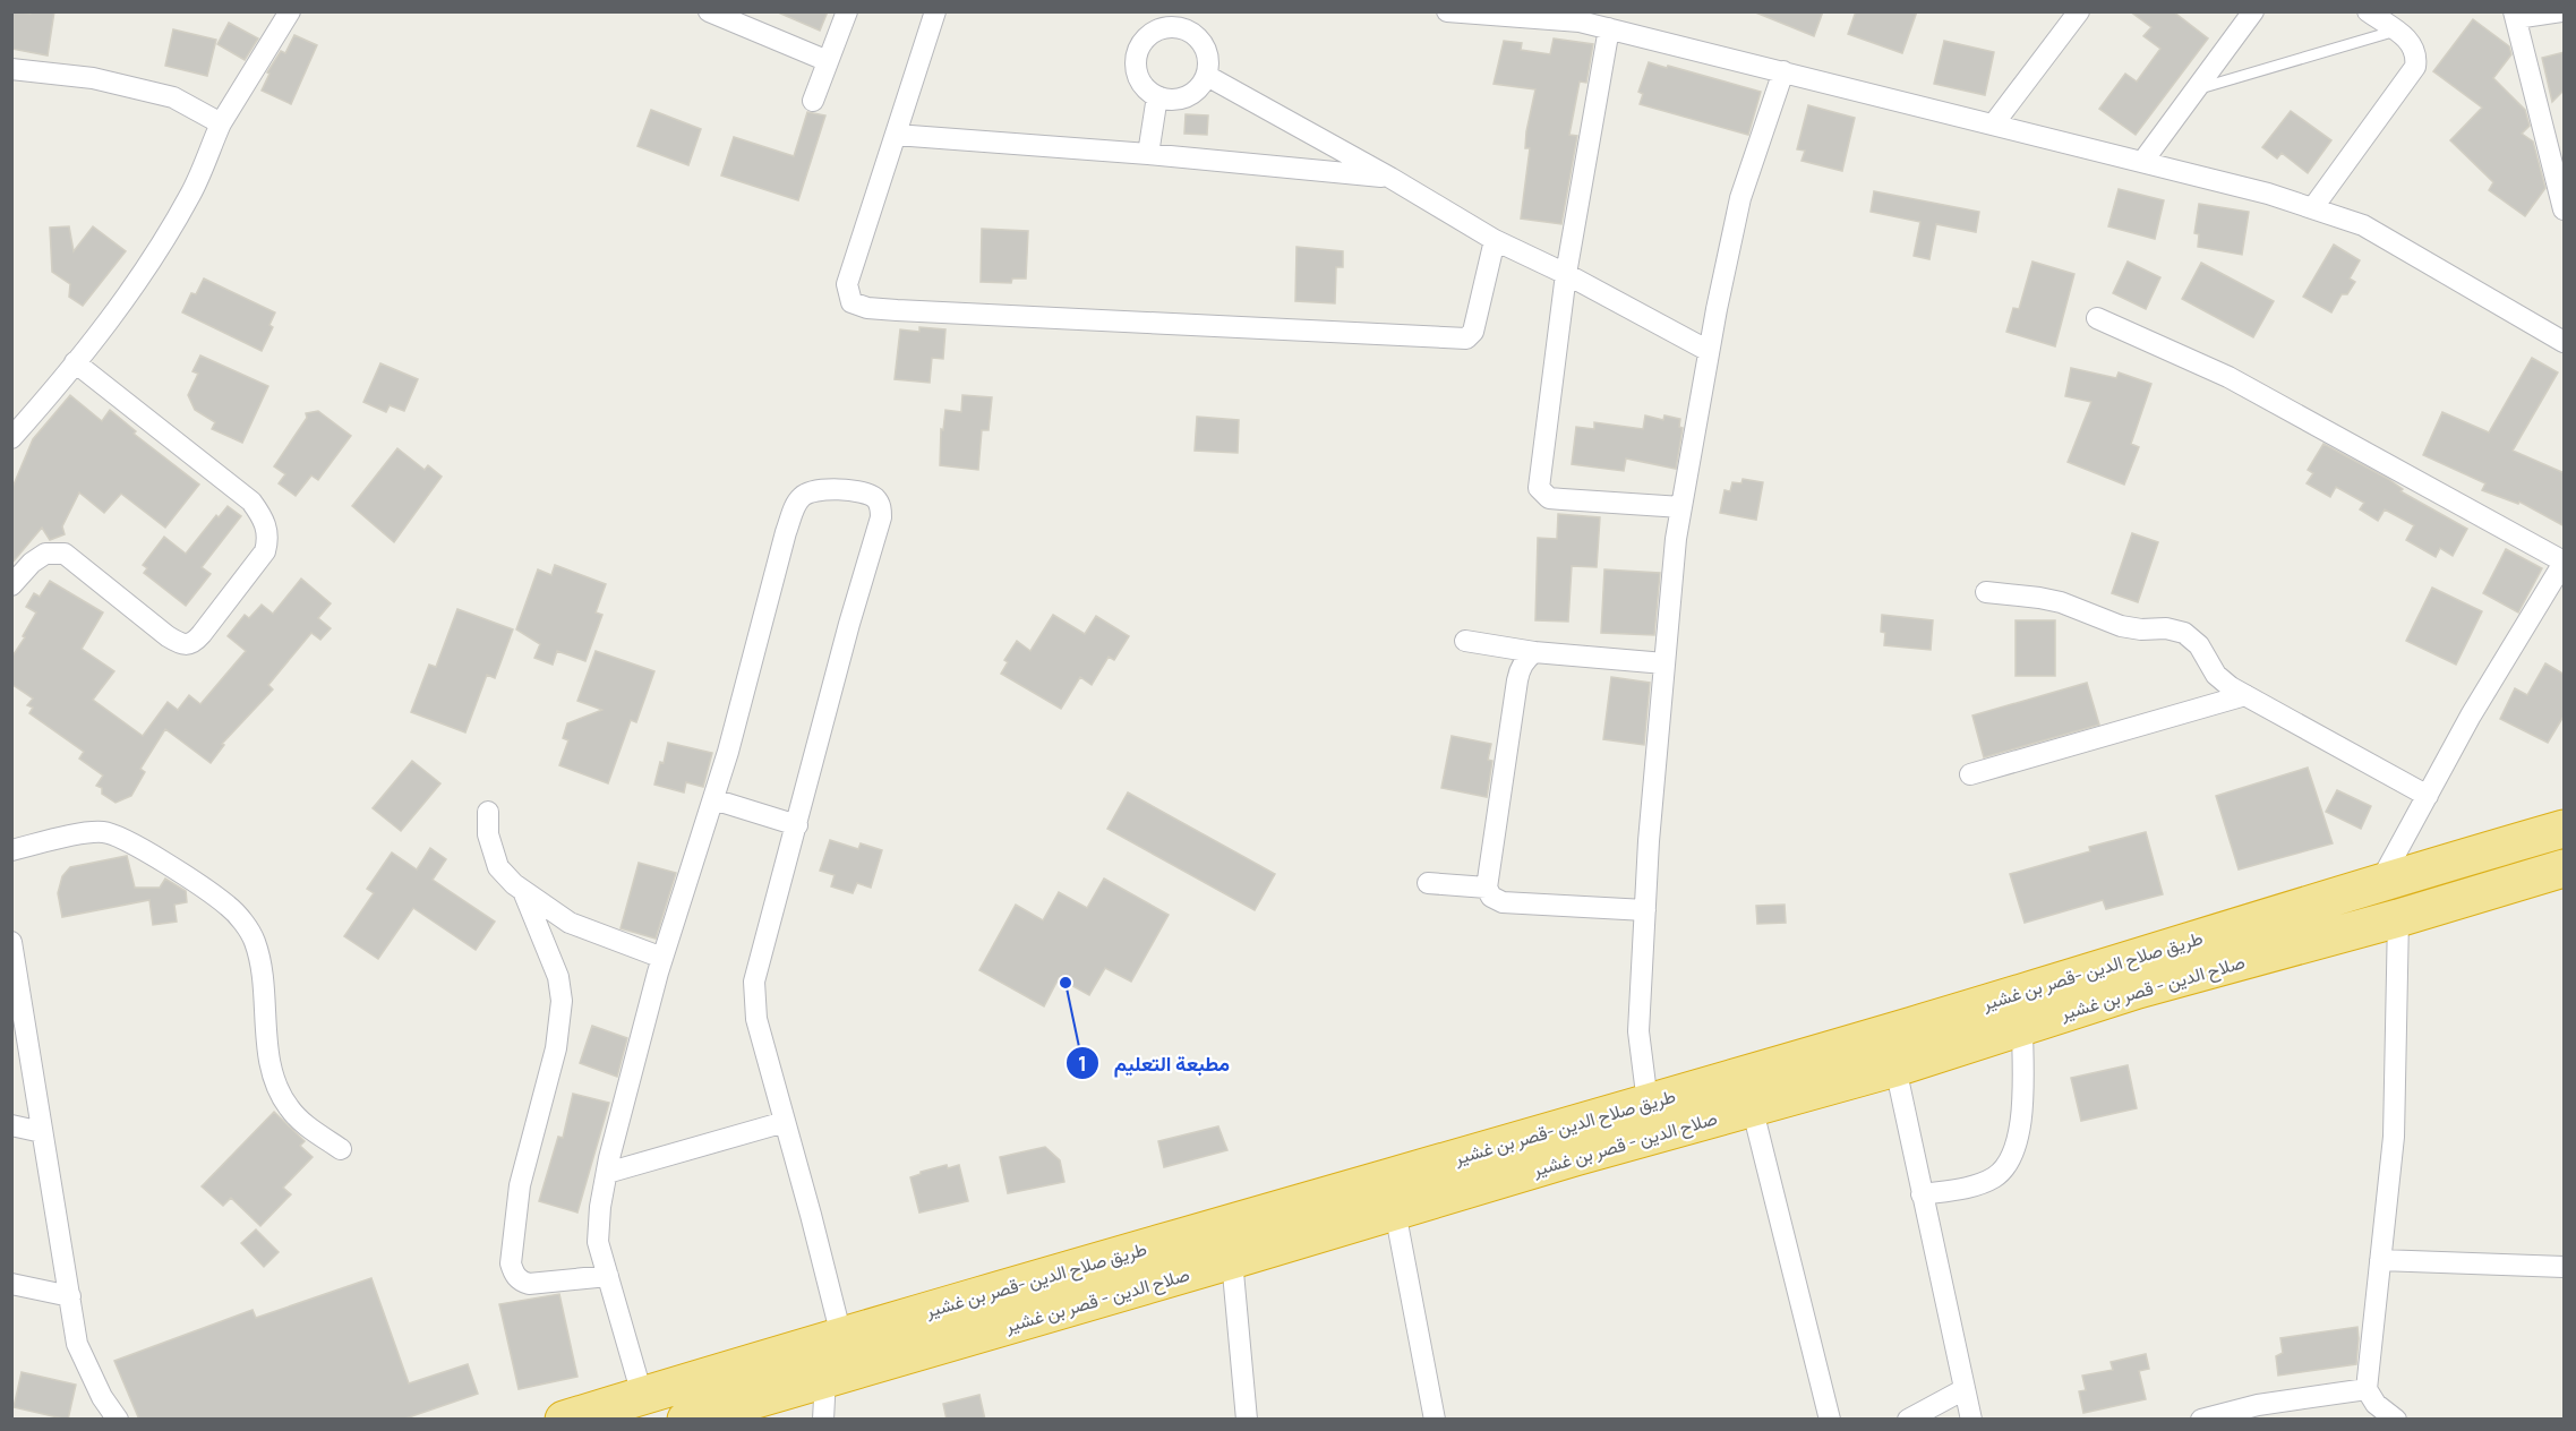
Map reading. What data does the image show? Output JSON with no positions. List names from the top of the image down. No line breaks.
{"streets":{"highway":["طريق صلاح الدين -قصر بن غشير","صلاح الدين - قصر بن غشير"]},"places":["مطبعة التعليم"]}
